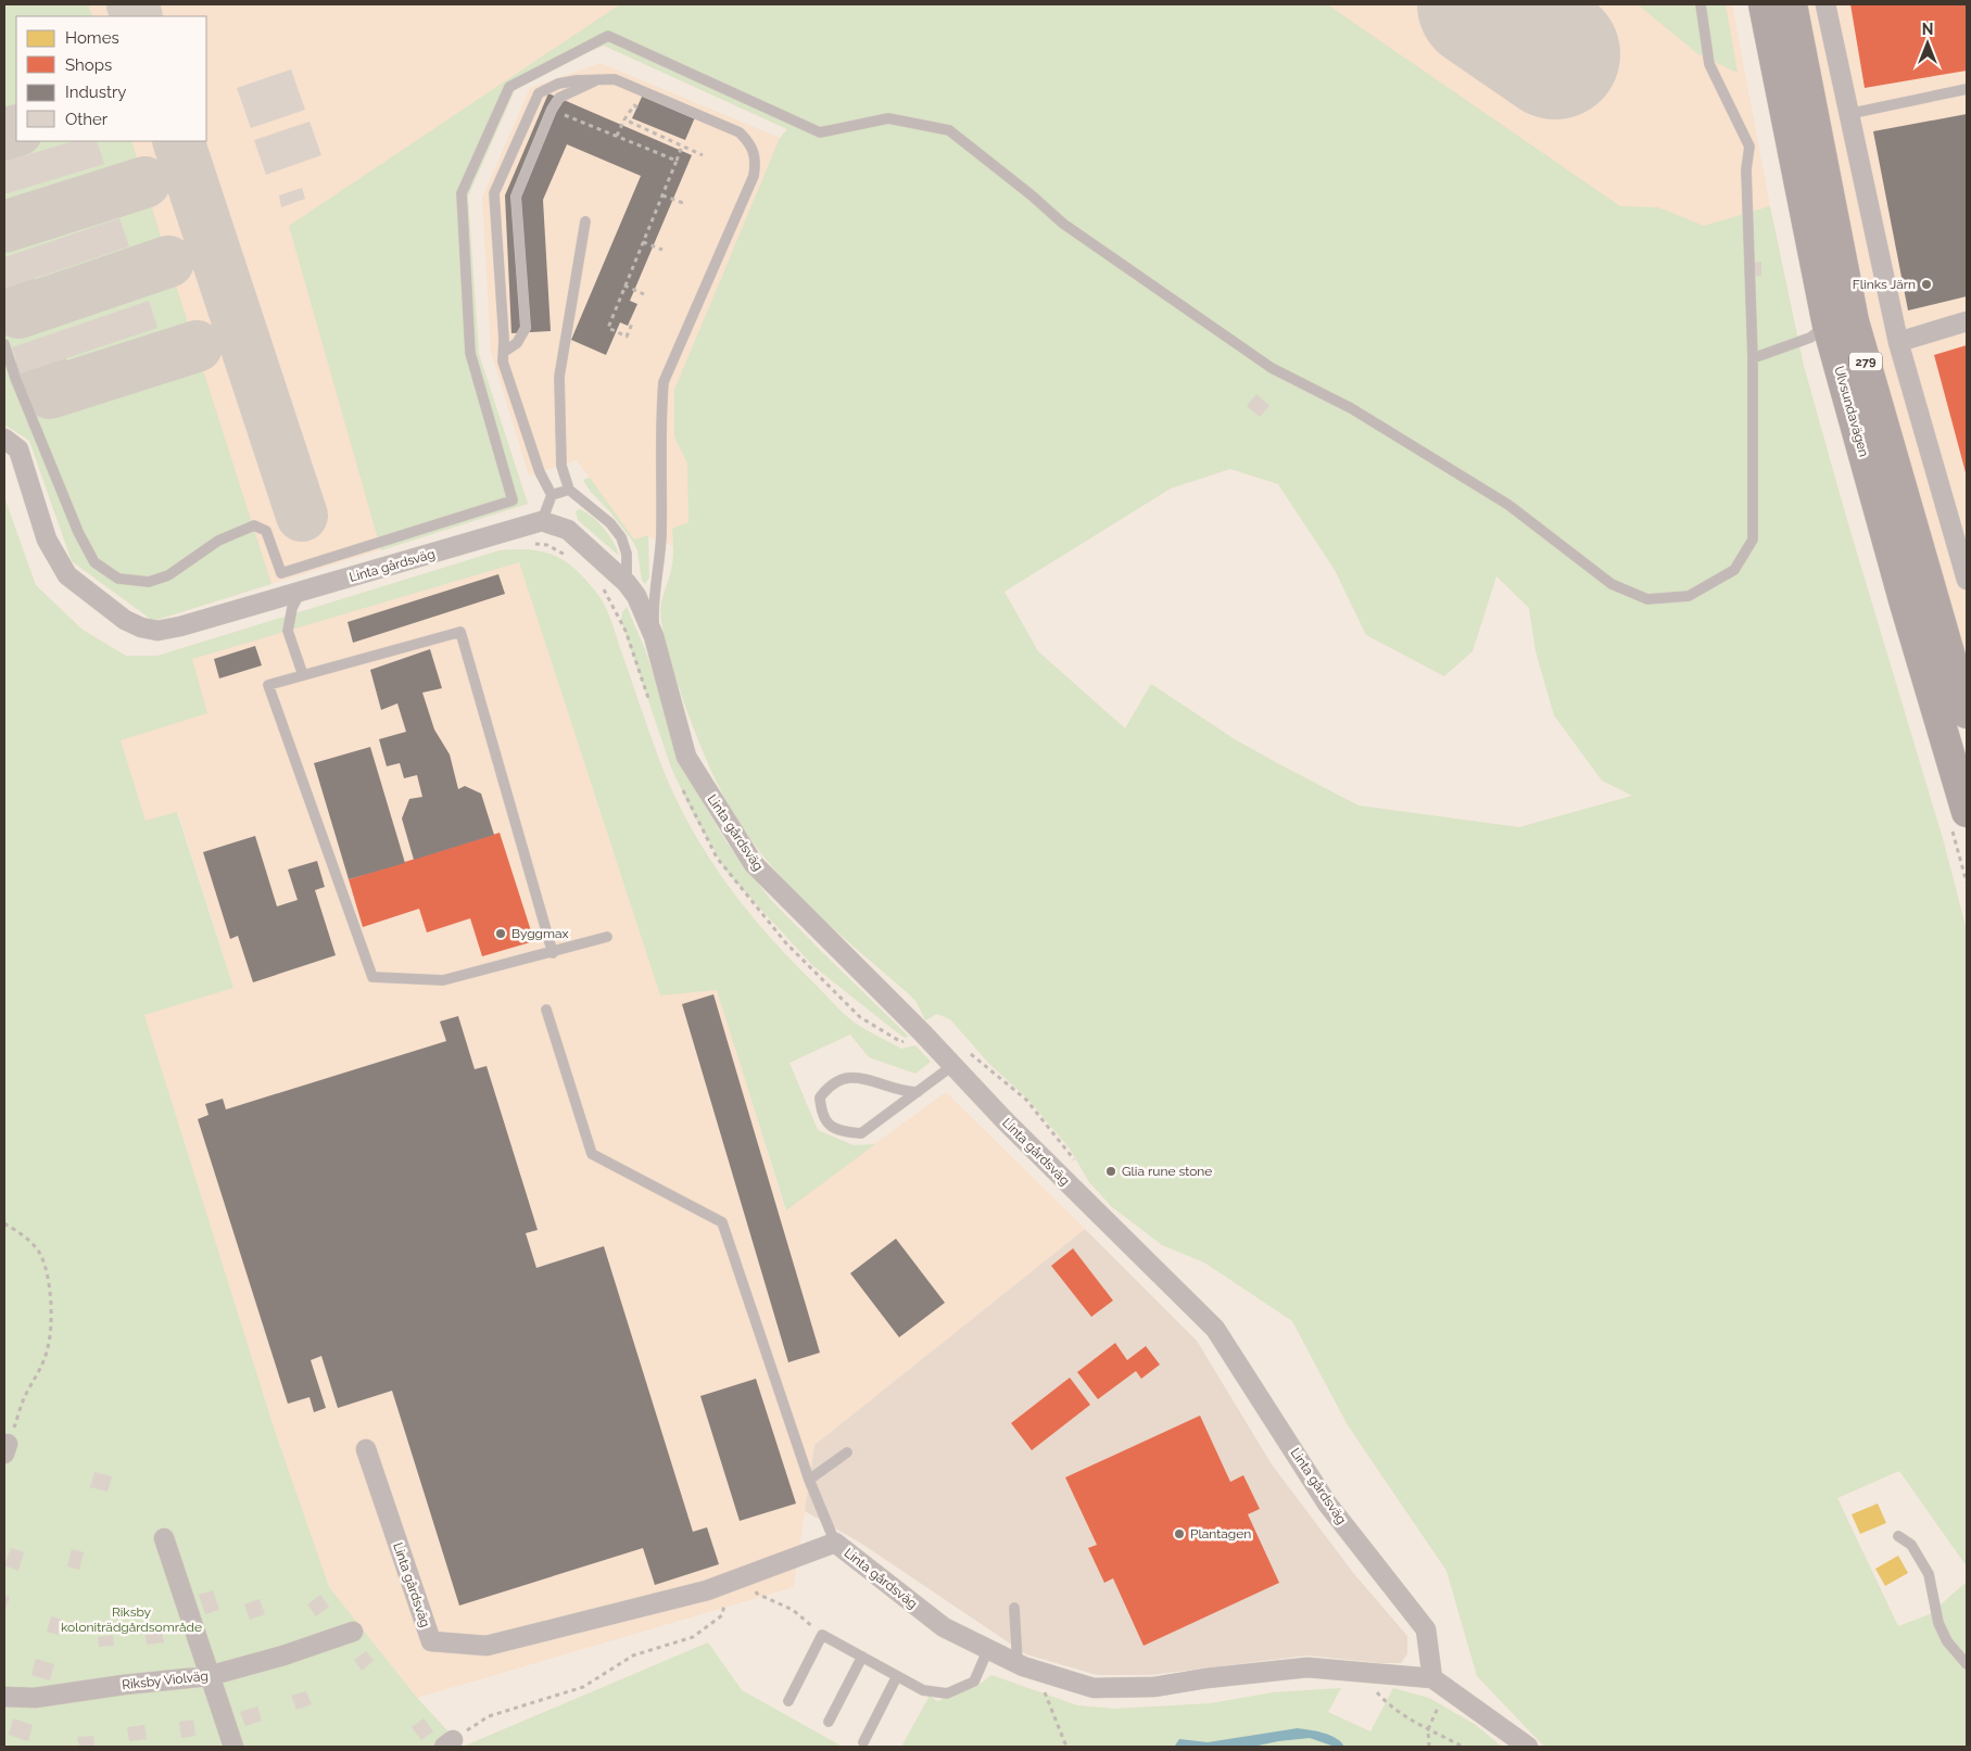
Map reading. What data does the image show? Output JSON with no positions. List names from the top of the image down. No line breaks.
{"streets":{"main road":["279","Ulvsundavägen"],"street":["Linta gårdsväg","Riksby Violväg"]},"parks":["Riksby koloniträdgårdsområde"],"places":["Flinks Järn","Byggmax","Glia rune stone","Plantagen"],"legend":["Homes","Shops","Industry","Other"],"north":"top"}
